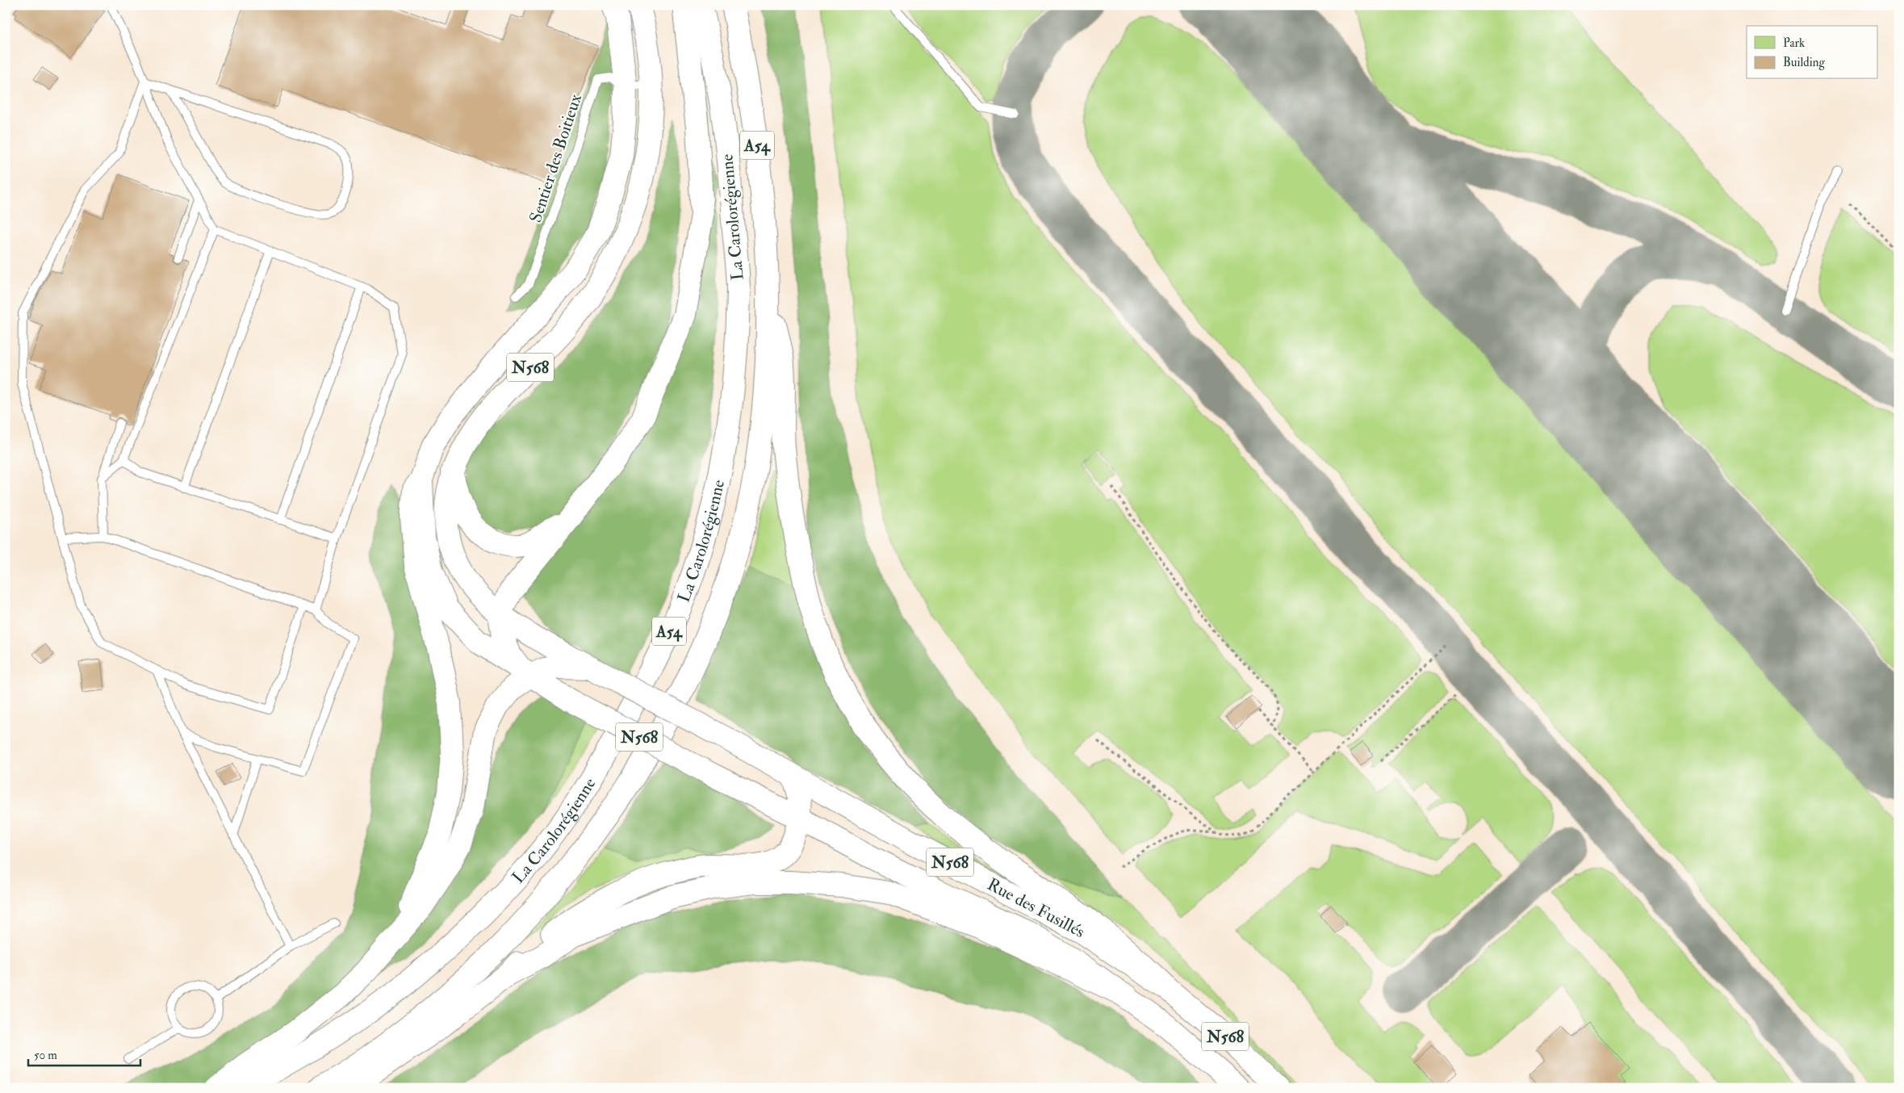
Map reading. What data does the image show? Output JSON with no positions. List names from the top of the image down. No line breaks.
{"streets":{"highway":["A54","La Carolorégienne","N568","Rue des Fusillés"],"lane":["Sentier des Boitieux"]},"crossings":[["Sentier des Boitieux","N568"],["N568","Rue des Fusillés"]],"legend":["Park","Building"],"scale_bar":"50 m"}
